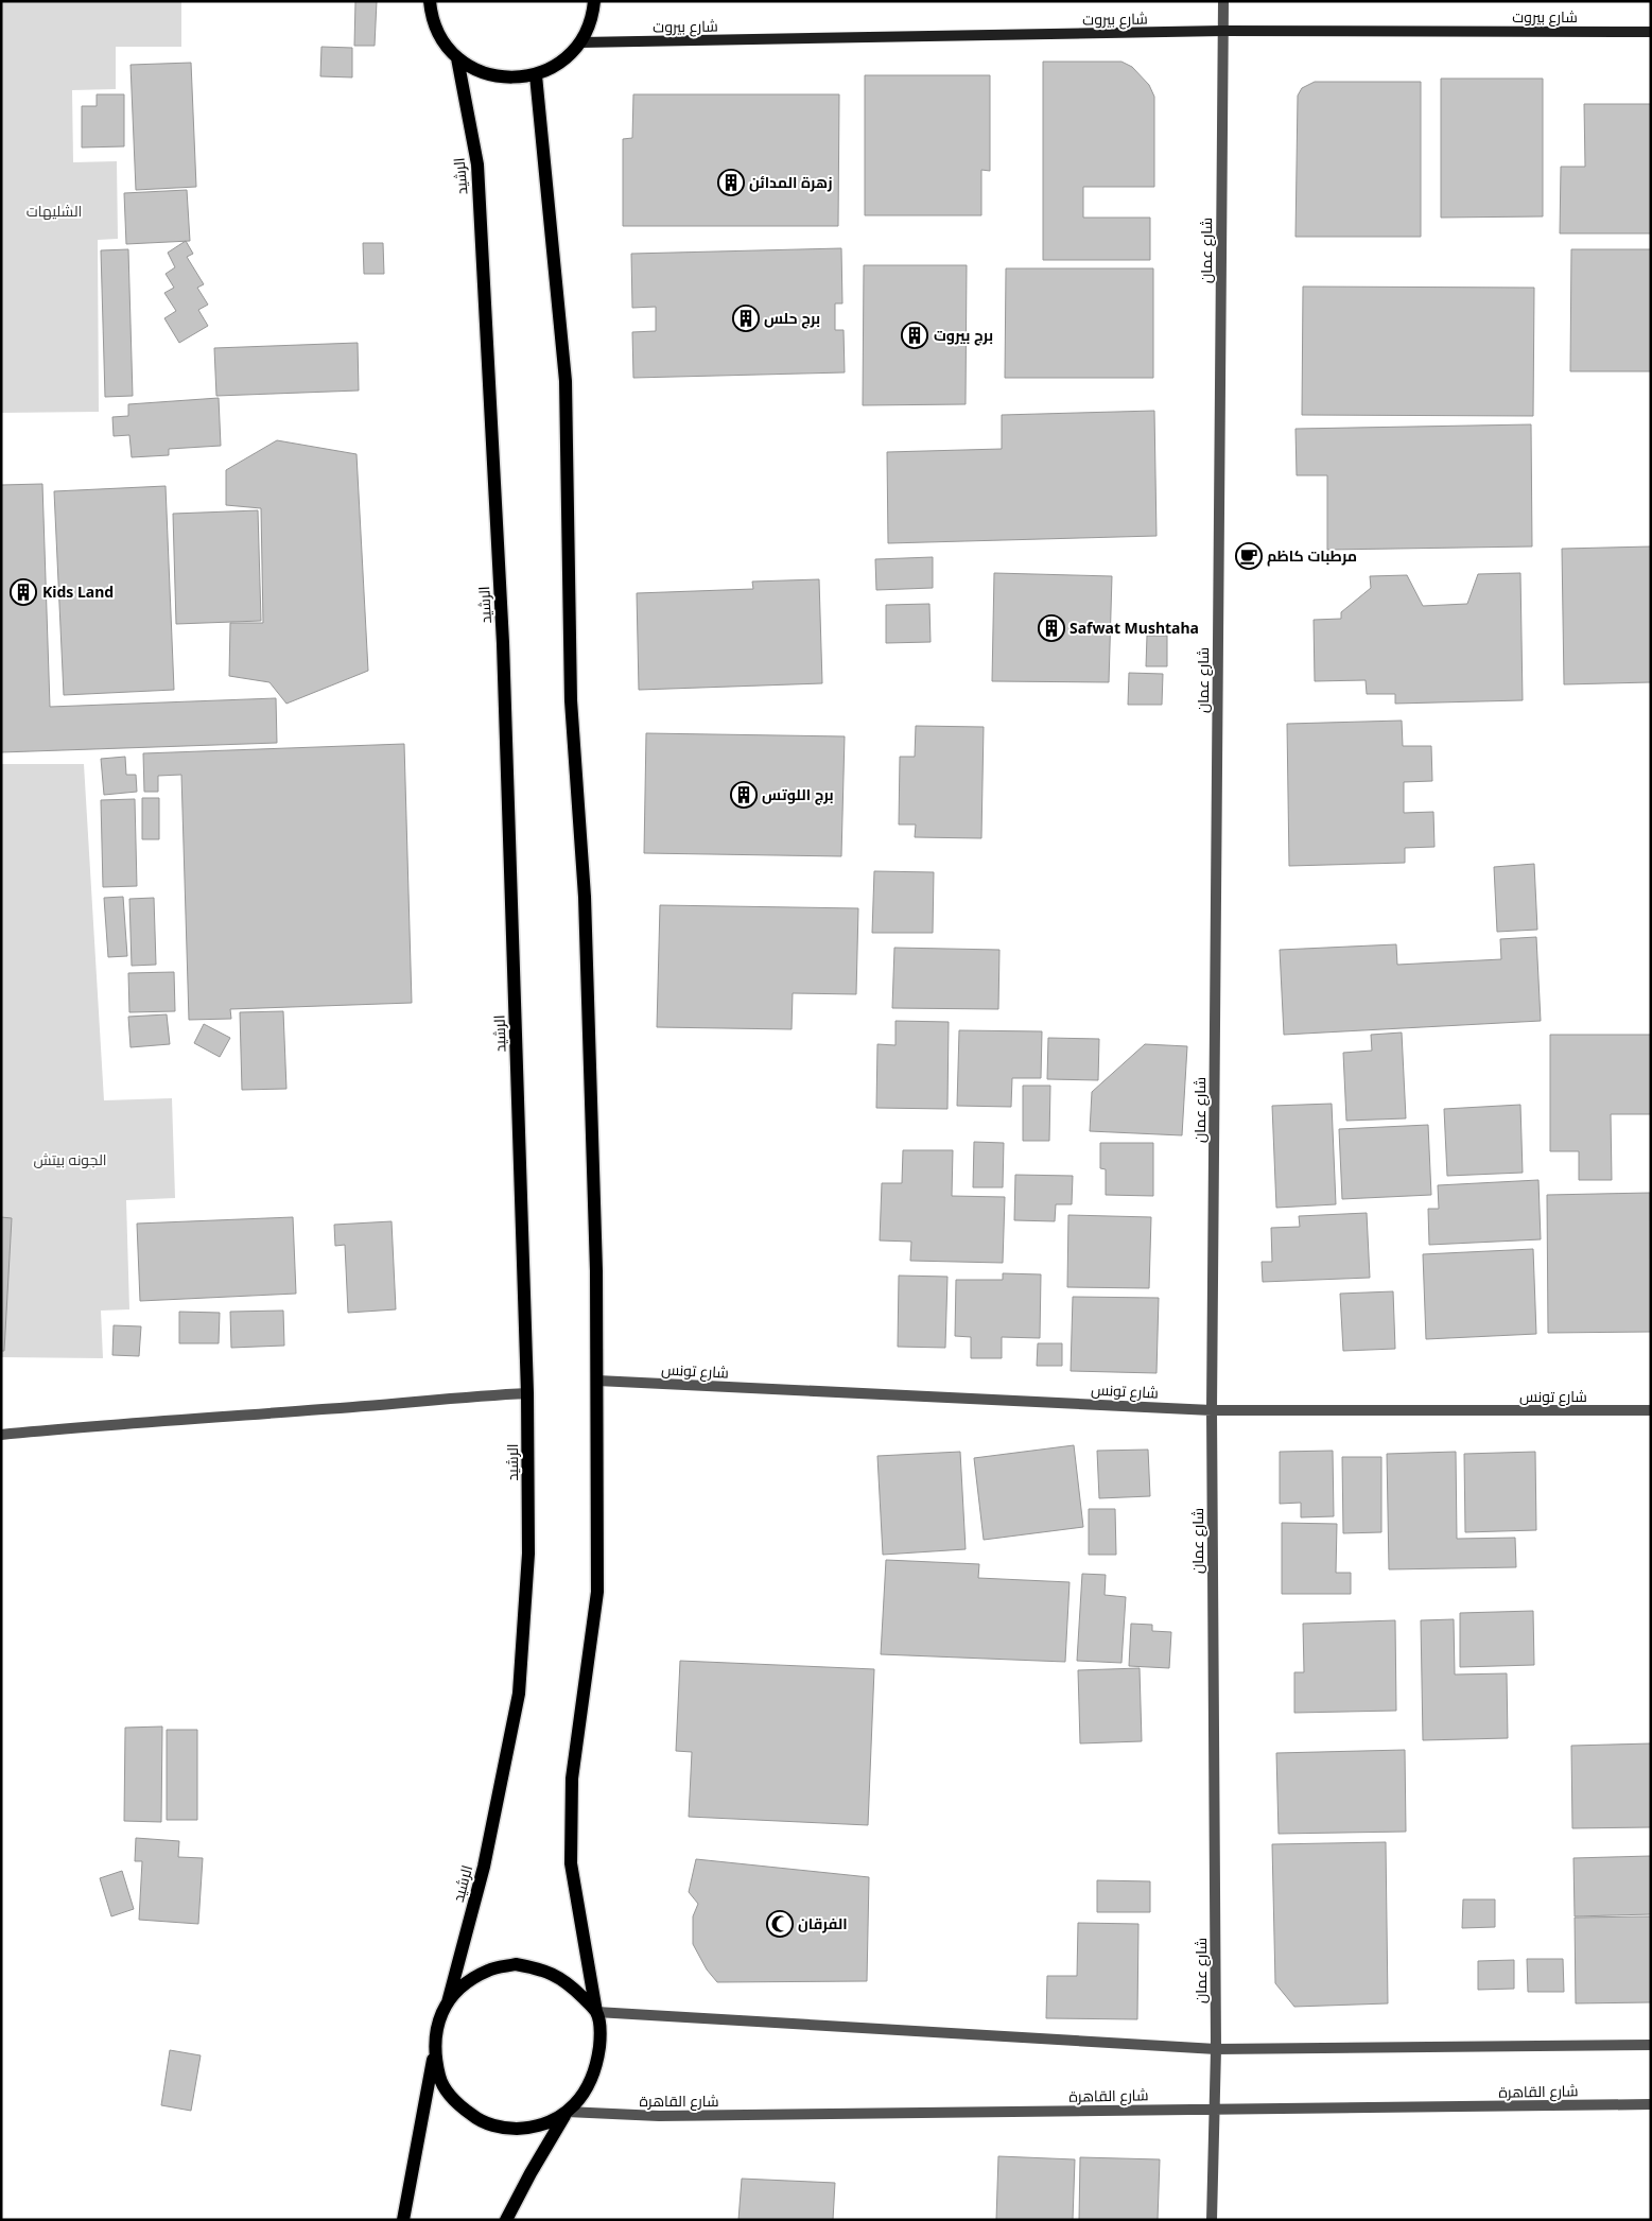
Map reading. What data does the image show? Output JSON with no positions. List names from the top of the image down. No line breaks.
{"streets":{"main road":["شارع بيروت","الرشيد"],"street":["شارع عمان","شارع تونس","شارع القاهرة"]},"crossings":[["شارع بيروت","شارع عمان"],["الرشيد","شارع القاهرة"],["شارع عمان","شارع تونس"],["شارع عمان","شارع القاهرة"]],"parks":["الشليهات","الجونه بيتش"],"places":{"building":["زهرة المدائن","برج حلس","برج بيروت","Kids Land","Safwat Mushtaha","برج اللوتس"],"cafe":["مرطبات كاظم"],"mosque":["الفرقان"]}}
